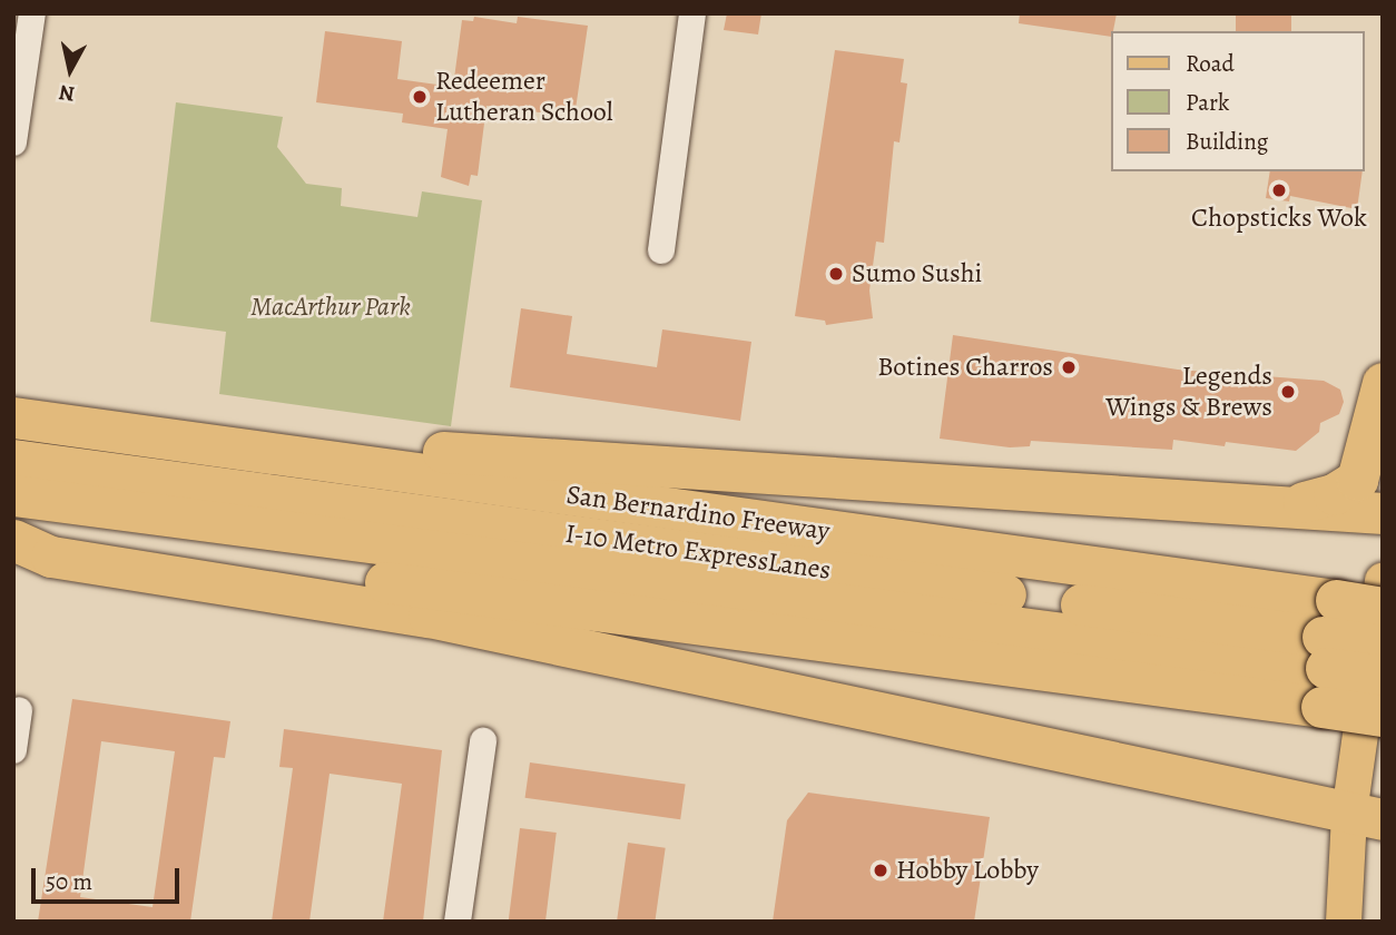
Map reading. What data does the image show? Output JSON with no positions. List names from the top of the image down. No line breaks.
{"streets":{"highway":["San Bernardino Freeway","I-10 Metro ExpressLanes"]},"crossings":[["San Bernardino Freeway","I-10 Metro ExpressLanes"]],"parks":["MacArthur Park"],"places":["Redeemer Lutheran School","Chopsticks Wok","Sumo Sushi","Botines Charros","Legends Wings & Brews","Hobby Lobby"],"legend":["Road","Park","Building"],"scale_bar":"50 m","north":"bottom"}
